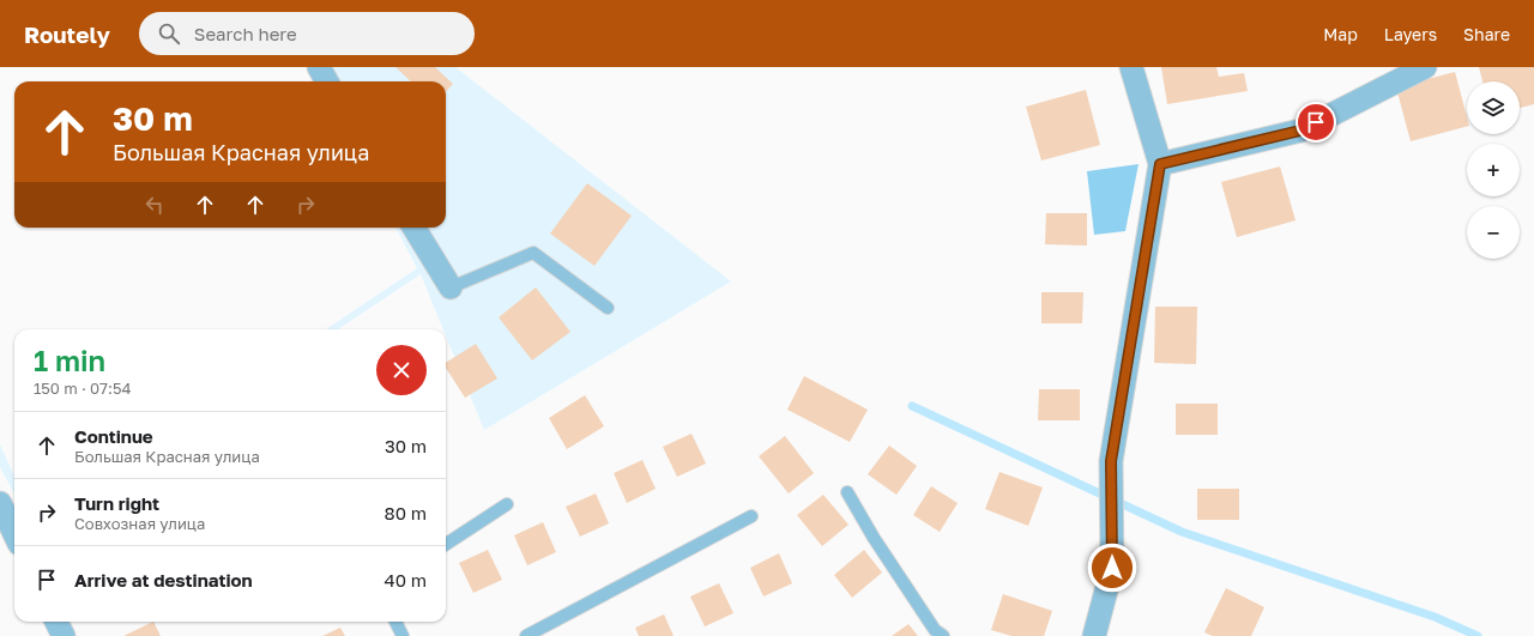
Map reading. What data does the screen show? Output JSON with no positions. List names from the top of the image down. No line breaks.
{"page":{"header":"Routely","search":"Search here","nav":["Map","Layers","Share"],"map_buttons":["+","−"],"turn":["30 m","Большая Красная улица"],"heading":["1 min","150 m · 07:54"],"list":[{"name":"Continue","note":"Большая Красная улица","value":"30 m"},{"name":"Turn right","note":"Совхозная улица","value":"80 m"},{"name":"Arrive at destination","value":"40 m"}]}}
